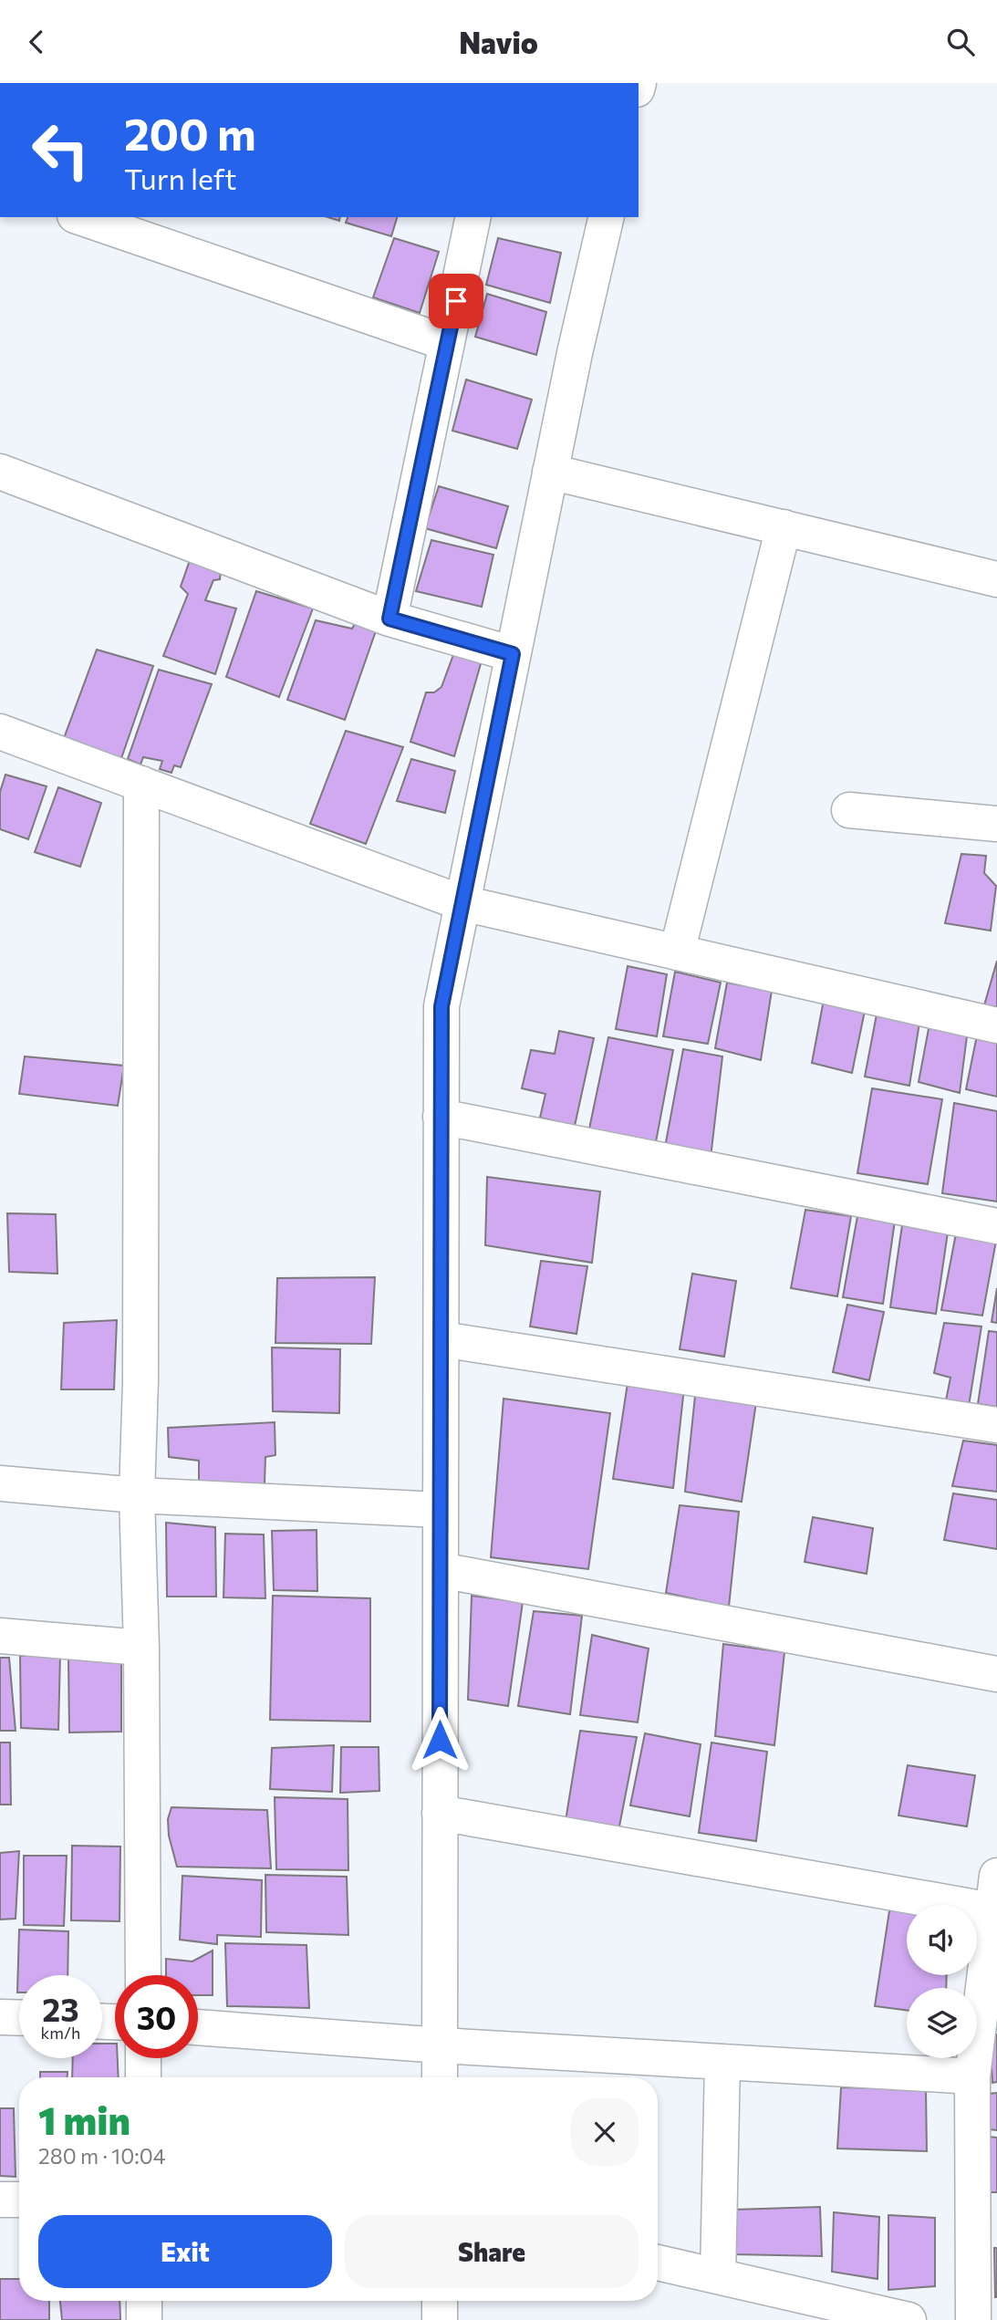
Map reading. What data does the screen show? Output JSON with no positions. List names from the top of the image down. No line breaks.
{"page":{"header":"Navio","turn":["200 m","Turn left"],"speed":"23 km/h","limit":"30","heading":["1 min","280 m · 10:04"],"buttons":["Exit","Share"]}}
